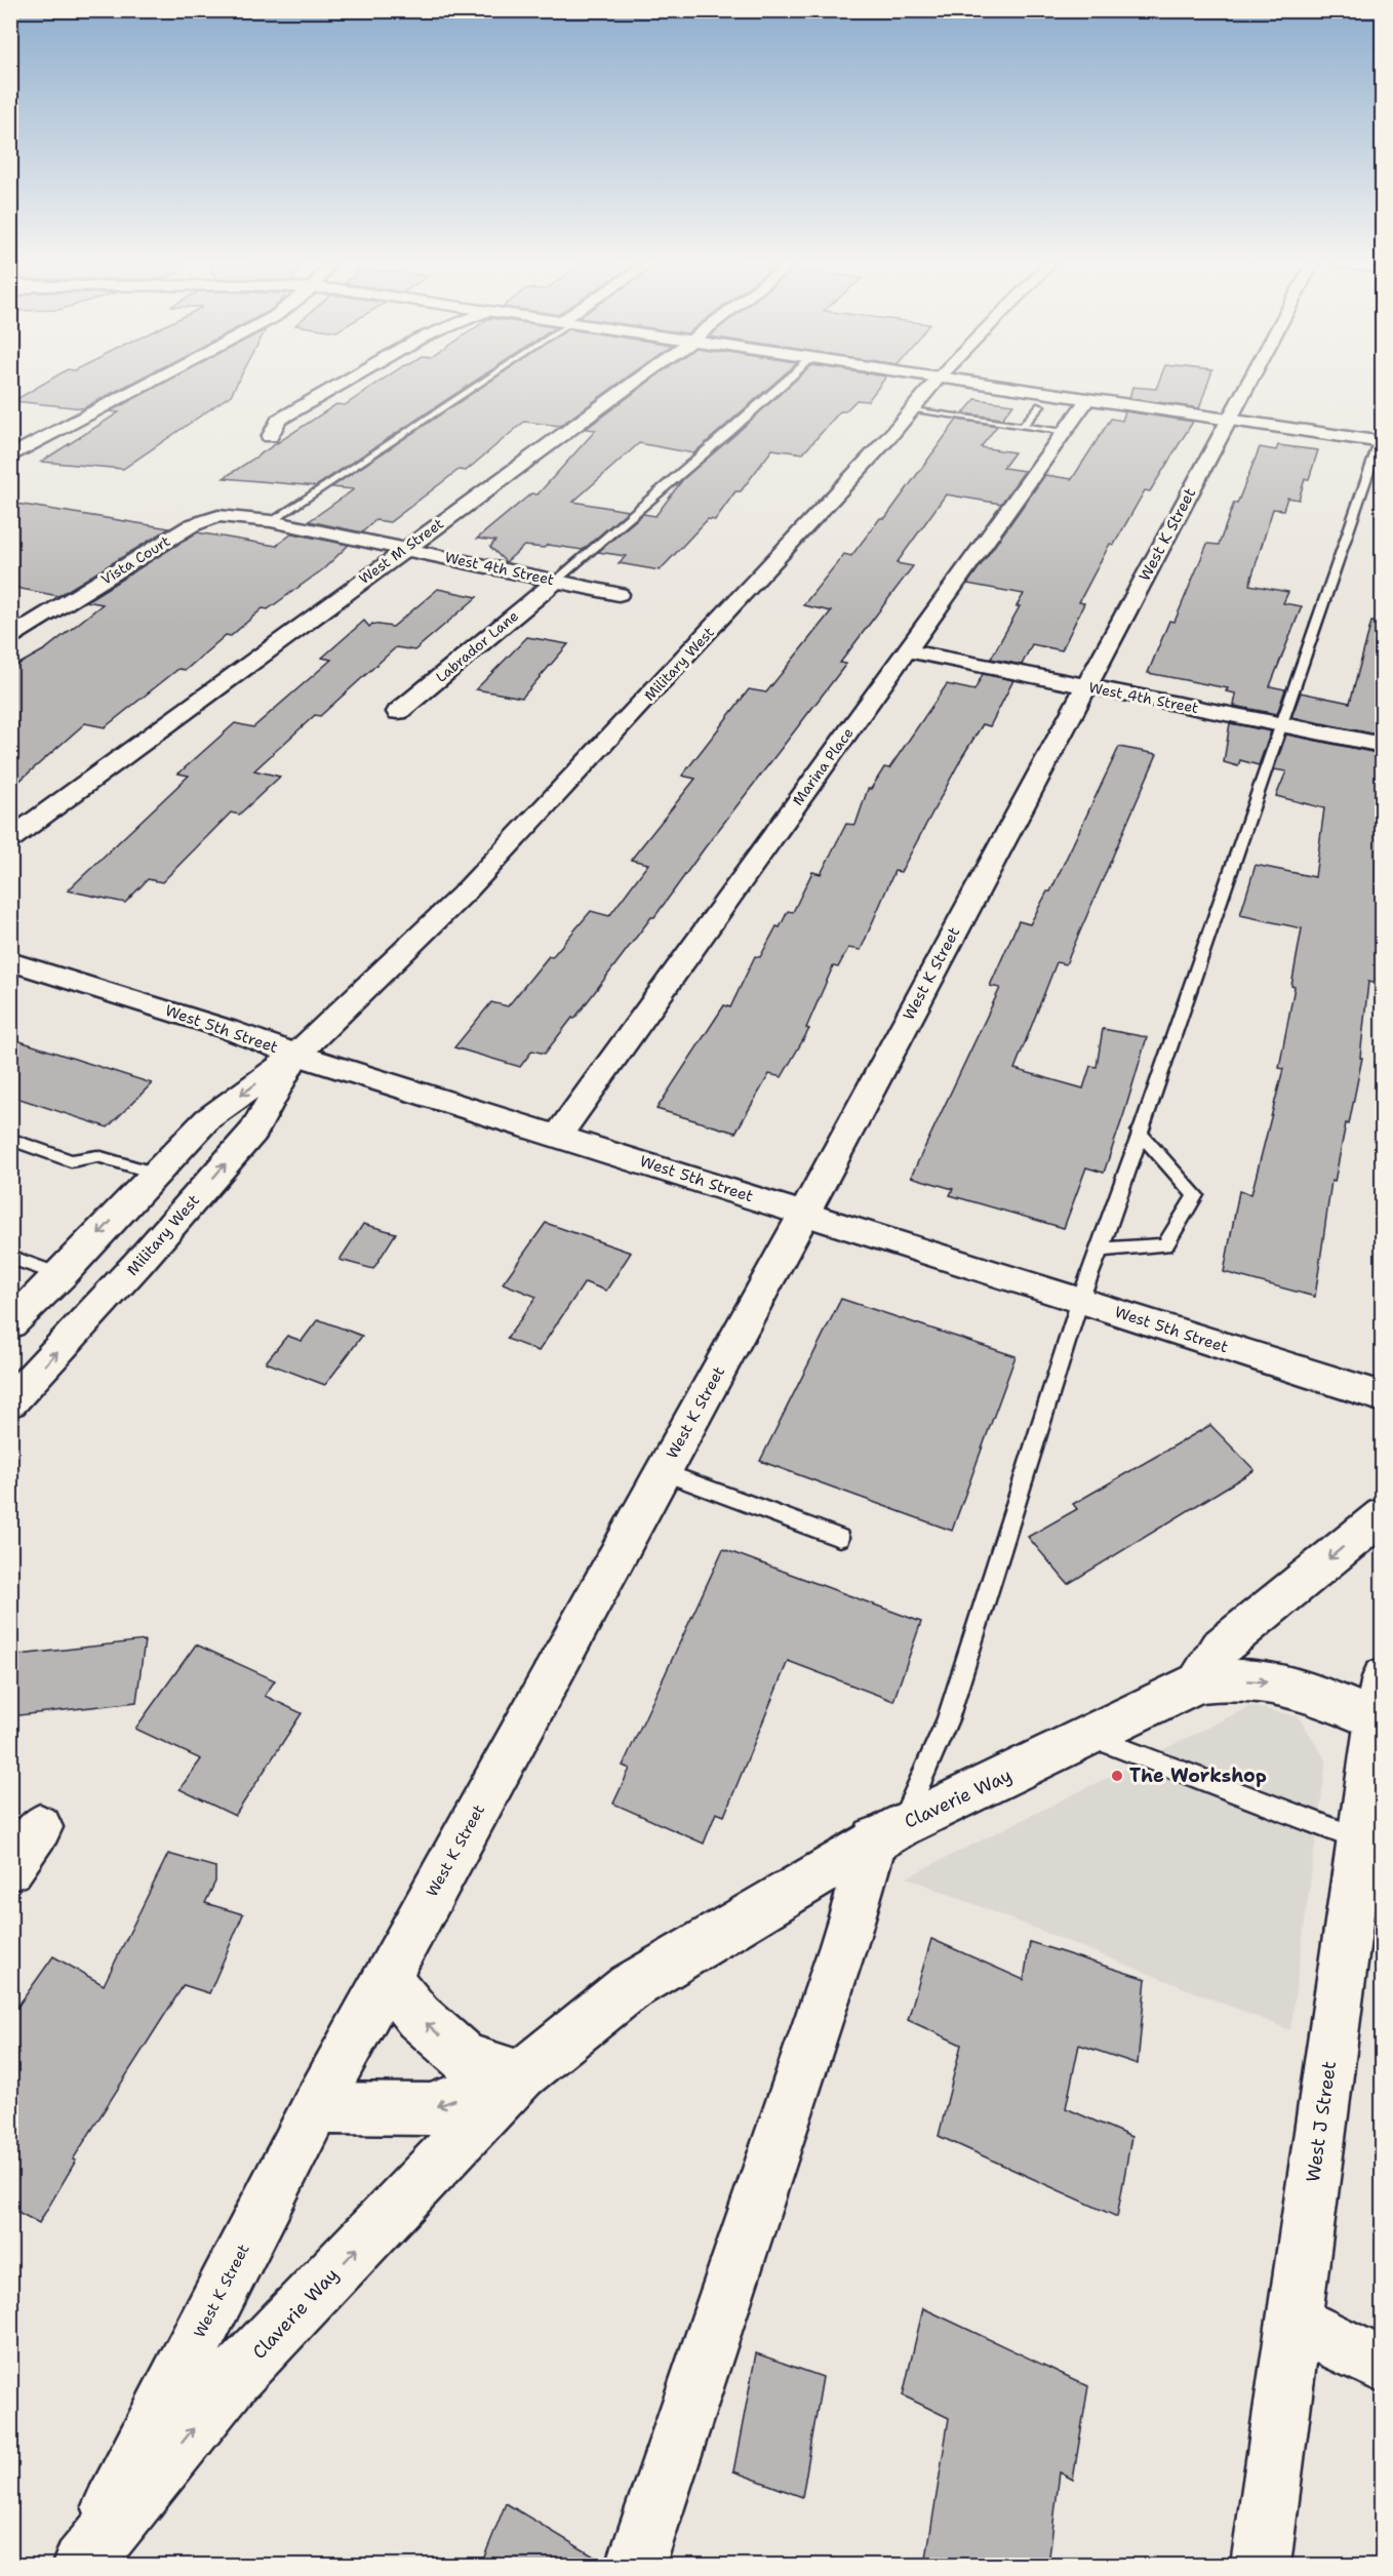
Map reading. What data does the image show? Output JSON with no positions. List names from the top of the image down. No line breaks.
{"streets":{"street":["West K Street","West M Street","Vista Court","West 4th Street","Labrador Lane","Military West","Marina Place","West 5th Street","Claverie Way","West J Street"]},"crossings":[["West K Street","West 4th Street"],["West K Street","West 5th Street"],["West K Street","Claverie Way"],["West M Street","West 4th Street"],["Vista Court","West 4th Street"],["West 4th Street","Labrador Lane"],["West 4th Street","Marina Place"],["Military West","West 5th Street"],["Marina Place","West 5th Street"]],"places":["The Workshop"]}
